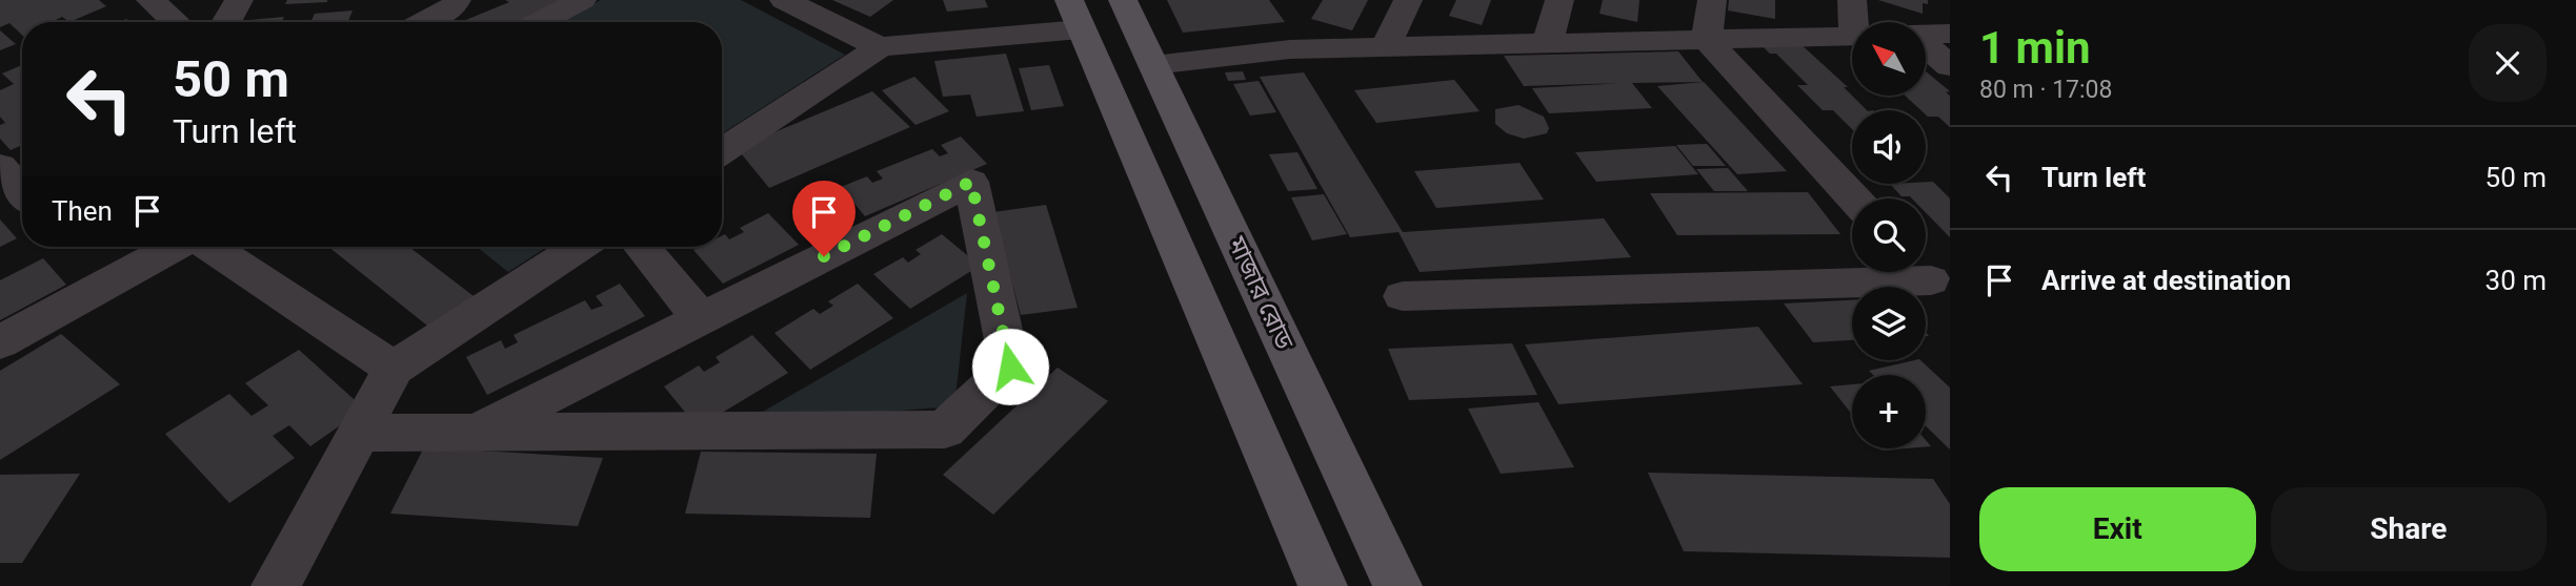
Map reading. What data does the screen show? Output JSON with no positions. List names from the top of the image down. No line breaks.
{"streets":{"main road":["মাজার রোড"]},"north":"top left","page":{"heading":["1 min","80 m · 17:08"],"map_buttons":"+","turn":["50 m","Turn left"],"list":[{"name":"Turn left","value":"50 m"},{"name":"Arrive at destination","value":"30 m"}],"then":"Then","buttons":["Exit","Share"]}}
